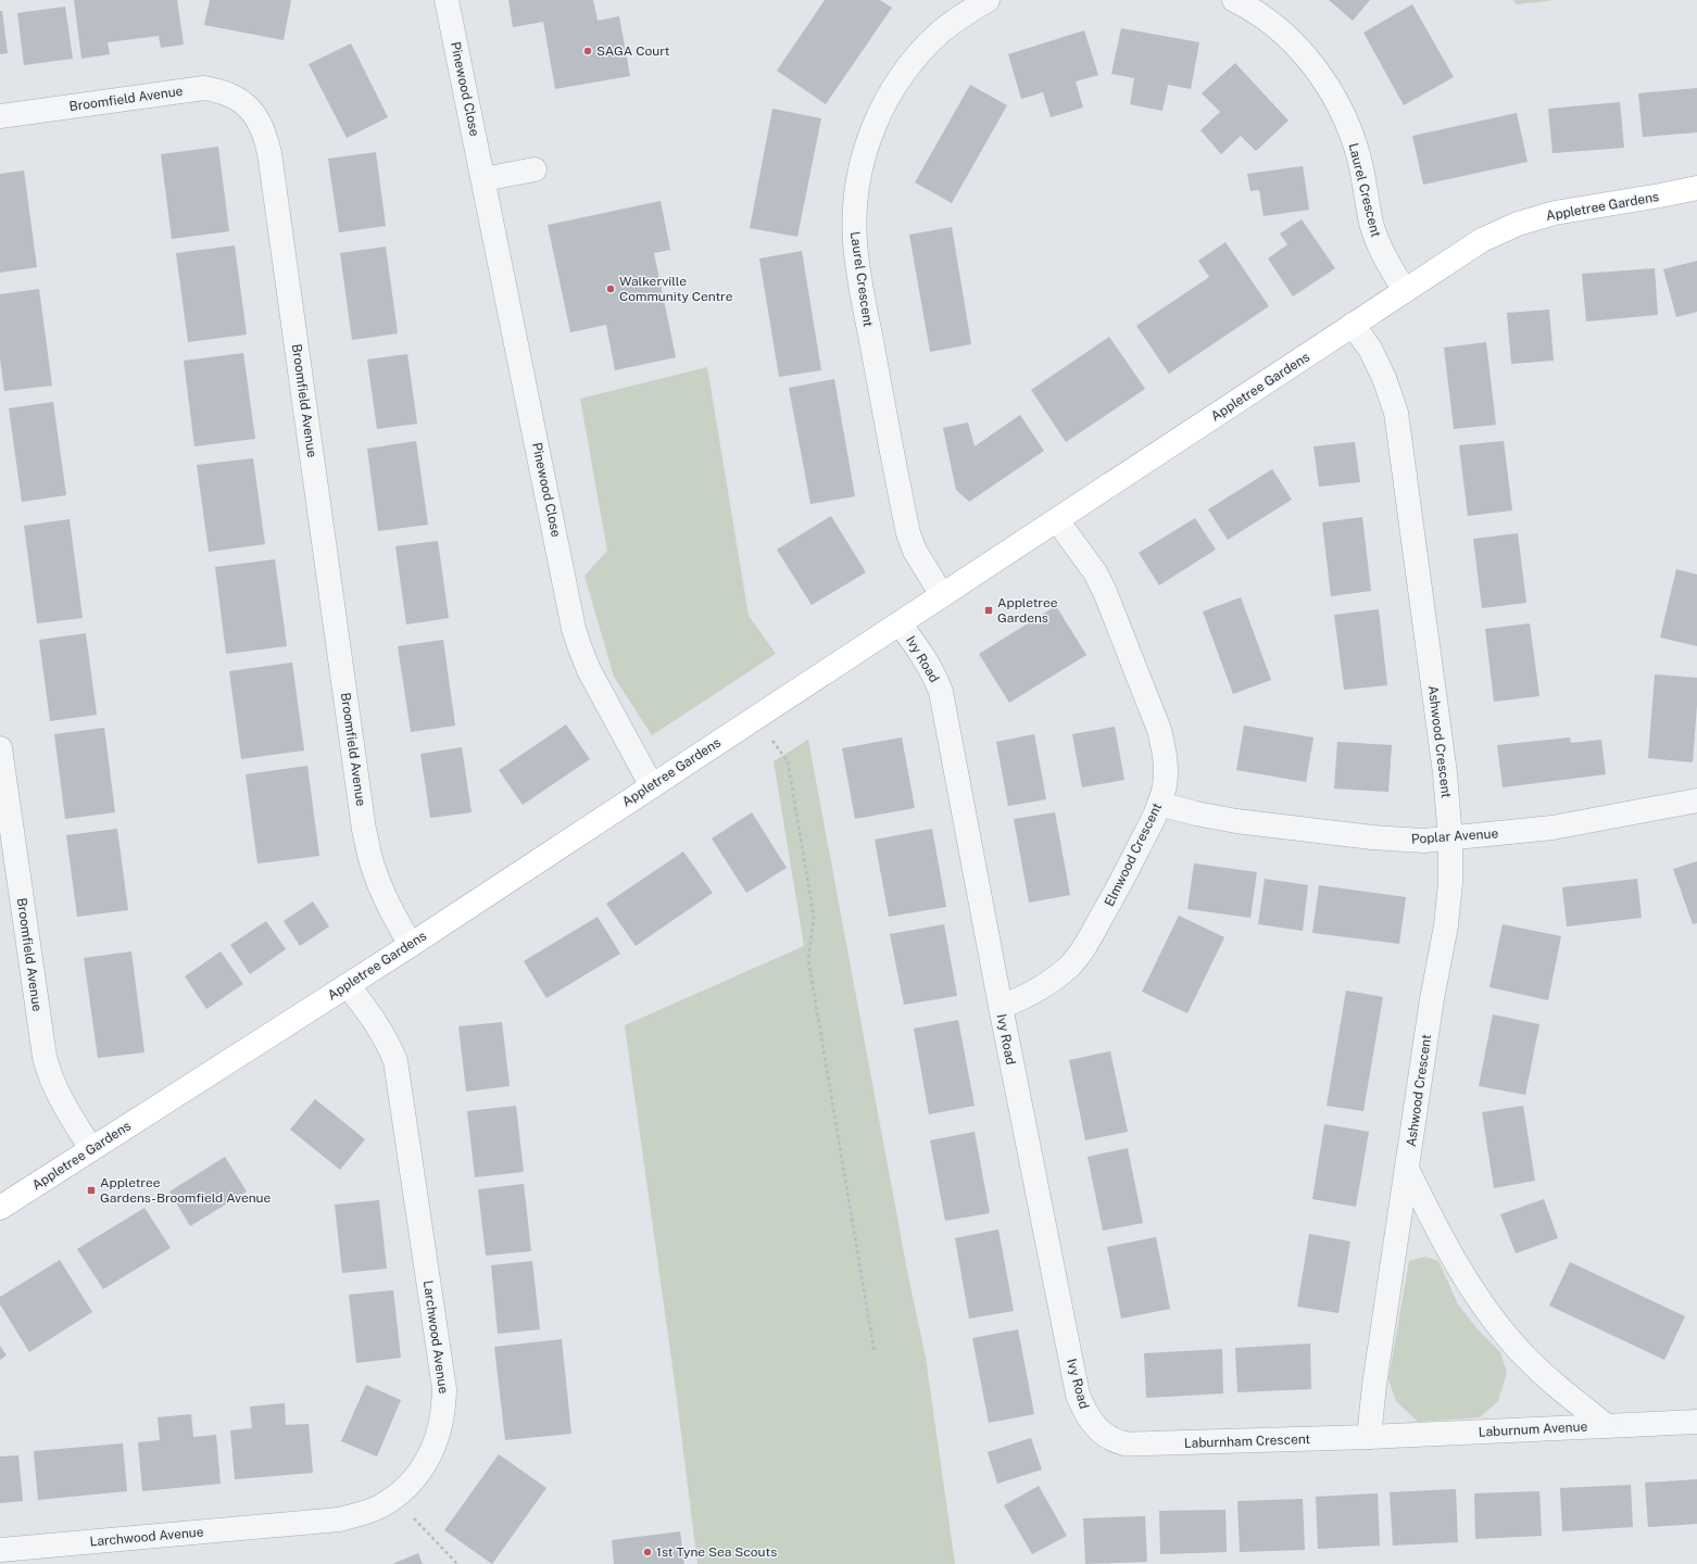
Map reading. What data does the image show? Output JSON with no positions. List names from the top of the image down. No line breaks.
{"streets":{"street":["Pinewood Close","Broomfield Avenue","Laurel Crescent","Appletree Gardens","Ivy Road","Ashwood Crescent","Poplar Avenue","Elmwood Crescent","Larchwood Avenue","Laburnum Avenue","Laburnham Crescent"]},"crossings":[["Pinewood Close","Appletree Gardens"],["Broomfield Avenue","Appletree Gardens"],["Laurel Crescent","Appletree Gardens"],["Appletree Gardens","Ivy Road"],["Appletree Gardens","Ashwood Crescent"],["Appletree Gardens","Elmwood Crescent"],["Appletree Gardens","Larchwood Avenue"],["Ivy Road","Elmwood Crescent"],["Ivy Road","Laburnham Crescent"],["Ashwood Crescent","Poplar Avenue"],["Ashwood Crescent","Laburnum Avenue"],["Ashwood Crescent","Laburnham Crescent"],["Poplar Avenue","Elmwood Crescent"],["Laburnum Avenue","Laburnham Crescent"]],"places":{"other":["SAGA Court","Walkerville Community Centre","1st Tyne Sea Scouts"],"transit":["Appletree Gardens","Appletree Gardens-Broomfield Avenue"]}}
